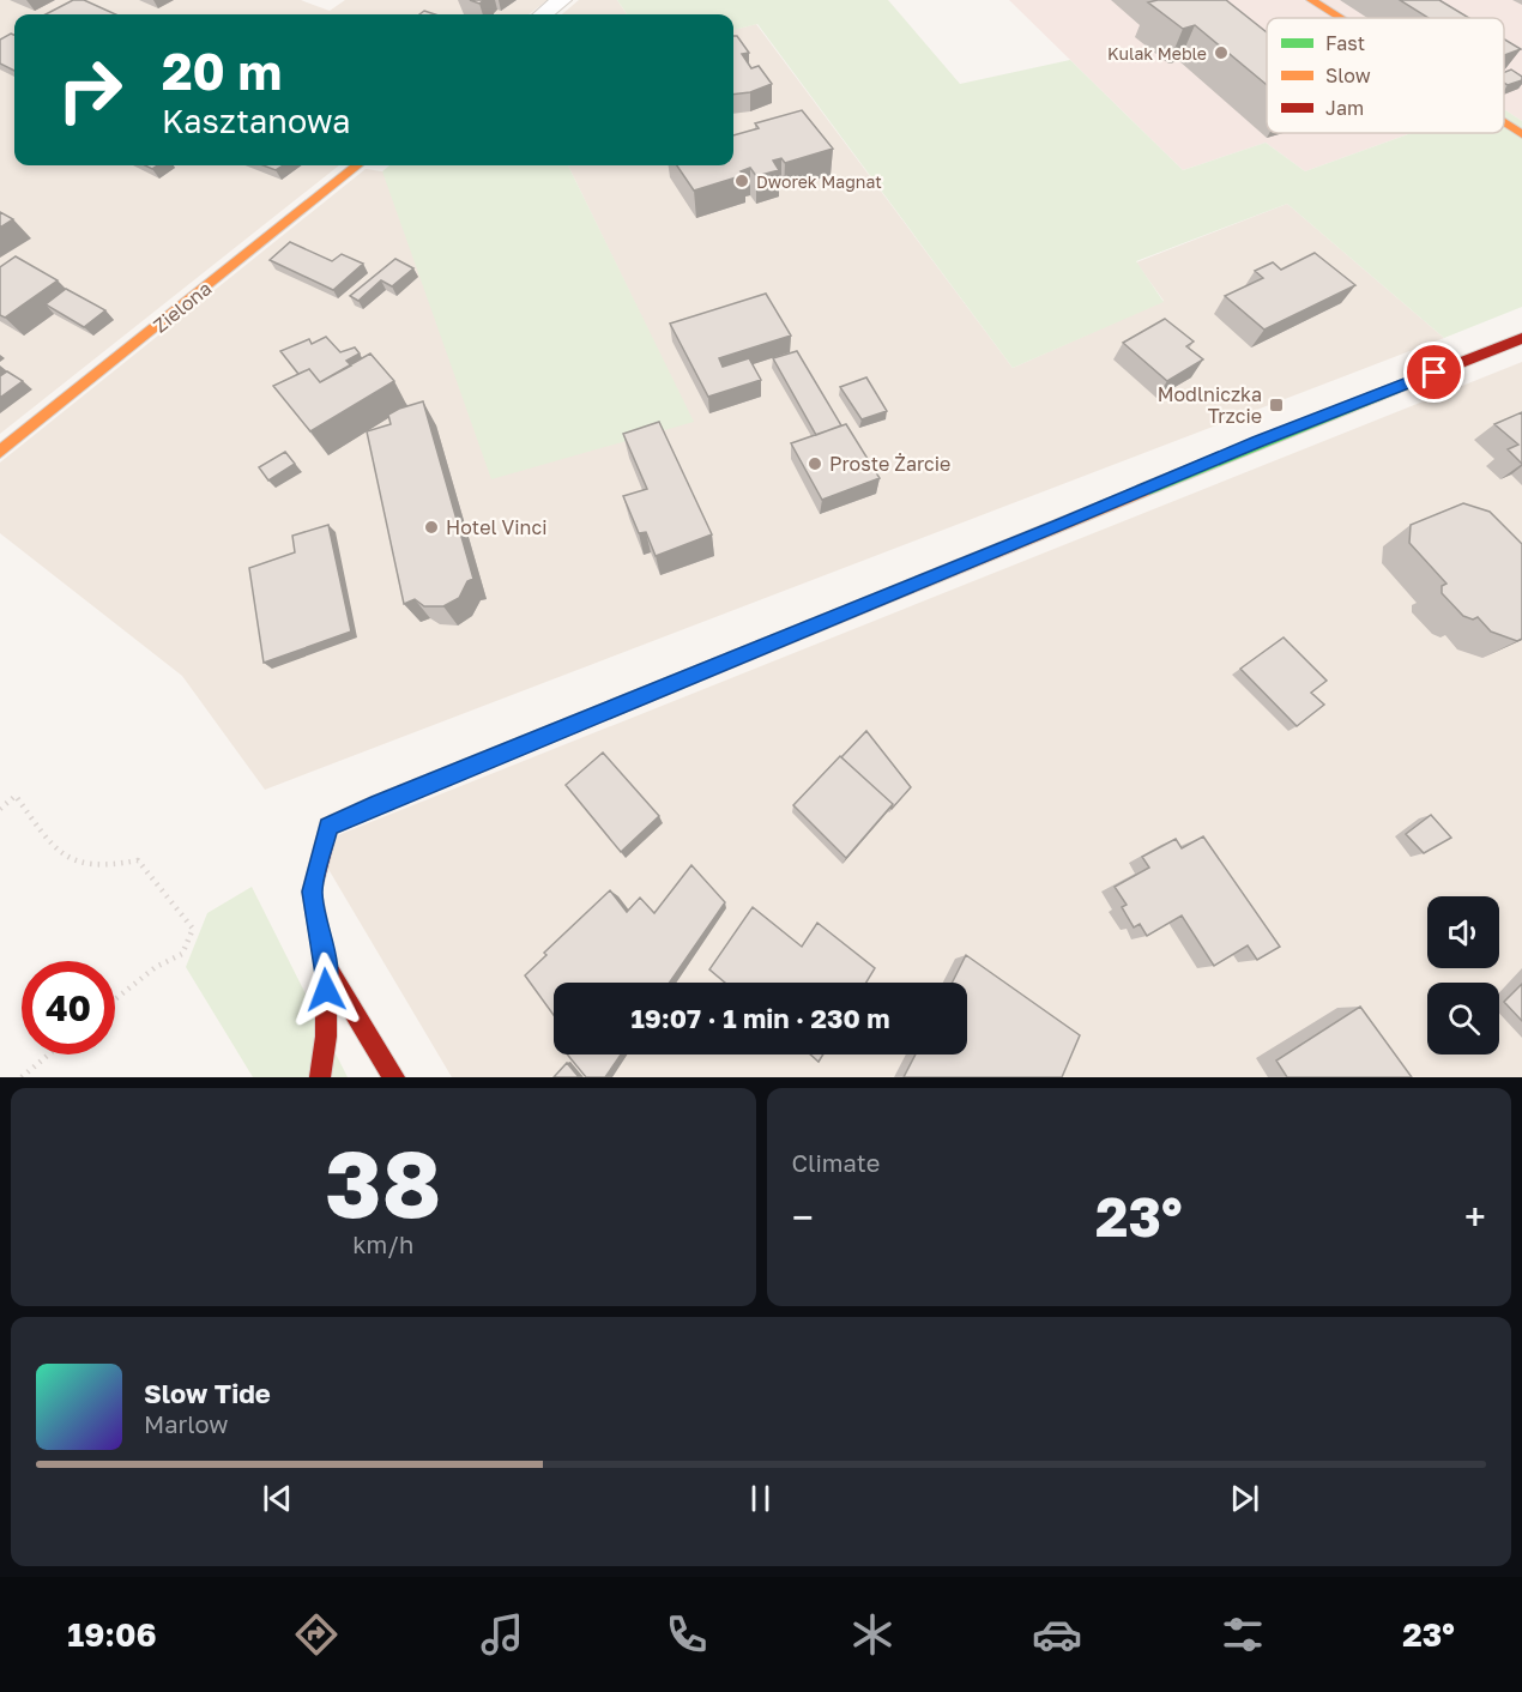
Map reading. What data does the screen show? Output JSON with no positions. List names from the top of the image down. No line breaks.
{"streets":{"street":["Zielona"]},"places":{"other":["Kulak Meble","Dworek Magnat","Proste Żarcie","Hotel Vinci"],"transit":["Modlniczka Trzcie"]},"legend":["Fast","Slow","Jam"],"page":{"turn":["20 m","Kasztanowa"],"limit":"40","trip":"19:07 · 1 min · 230 m","tile":[["38","km/h"],"Climate"],"heat":["−","23°","+"],"song":["Slow Tide","Marlow"],"tabs":["19:06","23°"]}}
